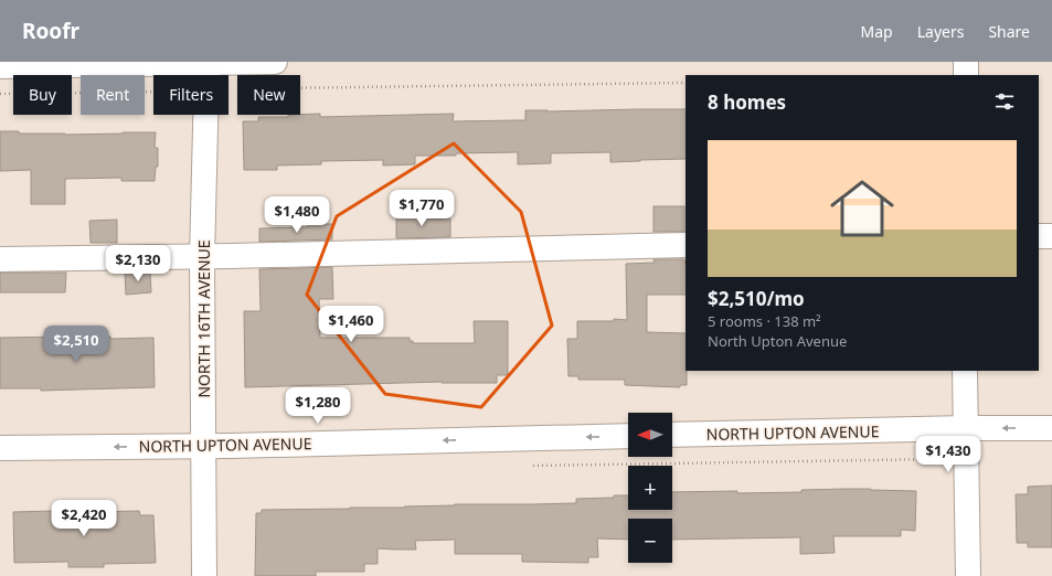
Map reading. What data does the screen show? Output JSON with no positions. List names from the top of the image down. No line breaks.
{"streets":{"street":["NORTH 16TH AVENUE","NORTH UPTON AVENUE"]},"crossings":[["NORTH 16TH AVENUE","NORTH UPTON AVENUE"]],"north":"left","page":{"header":"Roofr","nav":["Map","Layers","Share"],"chip":["Buy","Rent","Filters","New"],"heading":"8 homes","list":[{"name":"$2,510/mo","note":"5 rooms · 138 m² · North Upton Avenue"}],"price":["$1,770","$1,480","$2,130","$1,460","$2,510","$1,280","$1,430","$2,420"],"map_buttons":["+","−"]}}
